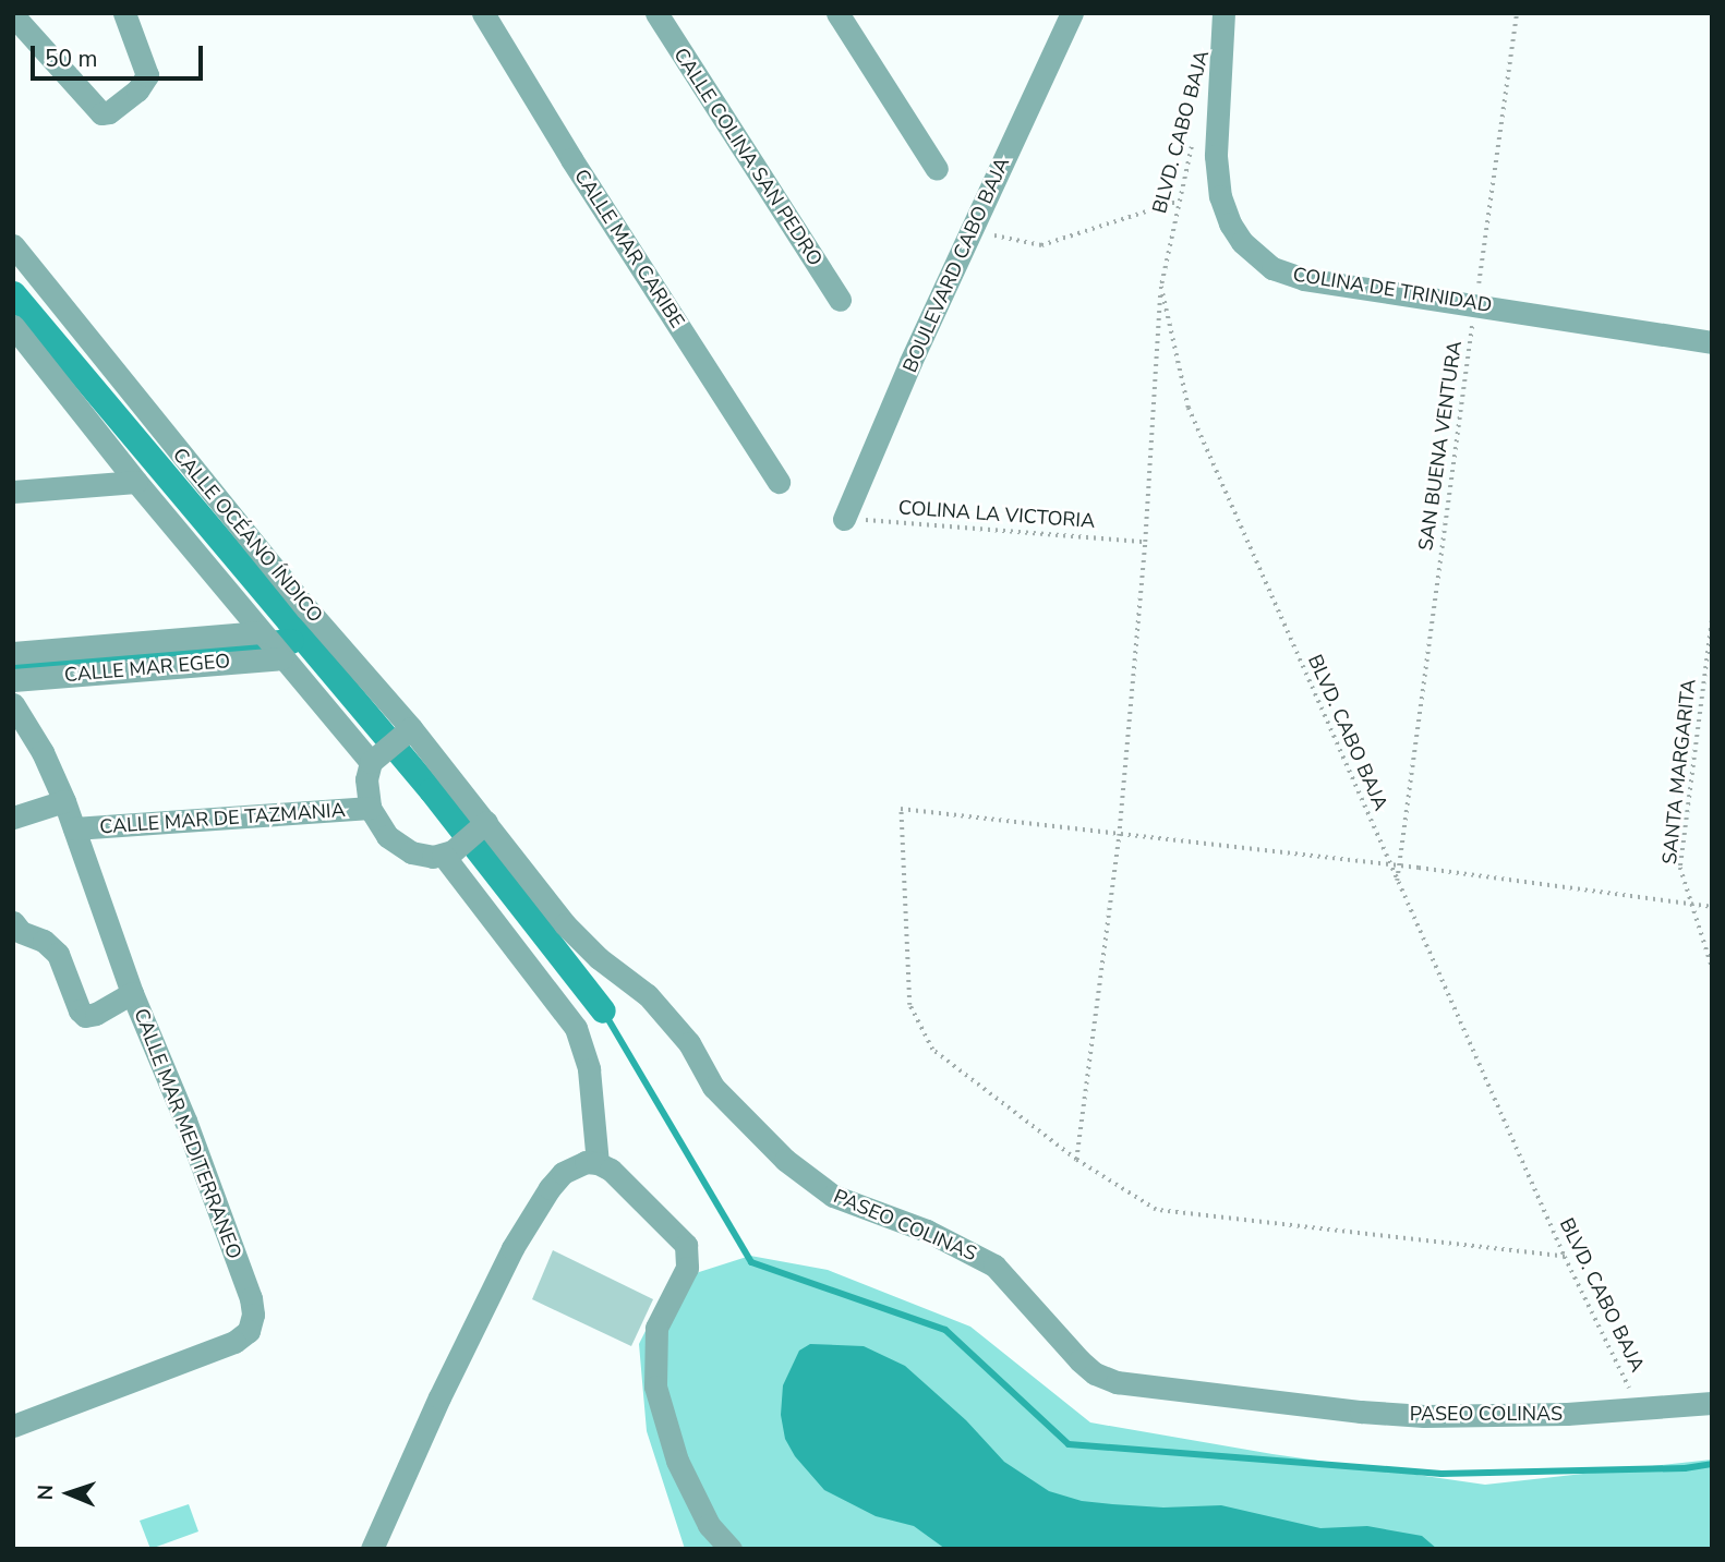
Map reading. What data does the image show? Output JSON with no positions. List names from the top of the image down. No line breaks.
{"streets":{"street":["CALLE COLINA SAN PEDRO","CALLE MAR CARIBE","BOULEVARD CABO BAJA","COLINA DE TRINIDAD","CALLE OCÉANO ÍNDICO","CALLE MAR EGEO","CALLE MAR DE TAZMANIA","CALLE MAR MEDITERRANEO","PASEO COLINAS"],"path":["BLVD. CABO BAJA","SAN BUENA VENTURA","COLINA LA VICTORIA","SANTA MARGARITA"]},"crossings":[["BLVD. CABO BAJA","SAN BUENA VENTURA"],["BLVD. CABO BAJA","PASEO COLINAS"],["BOULEVARD CABO BAJA","COLINA LA VICTORIA"],["COLINA DE TRINIDAD","SAN BUENA VENTURA"],["CALLE OCÉANO ÍNDICO","CALLE MAR EGEO"],["CALLE OCÉANO ÍNDICO","PASEO COLINAS"],["CALLE MAR DE TAZMANIA","CALLE MAR MEDITERRANEO"]],"scale_bar":"50 m","north":"left"}
